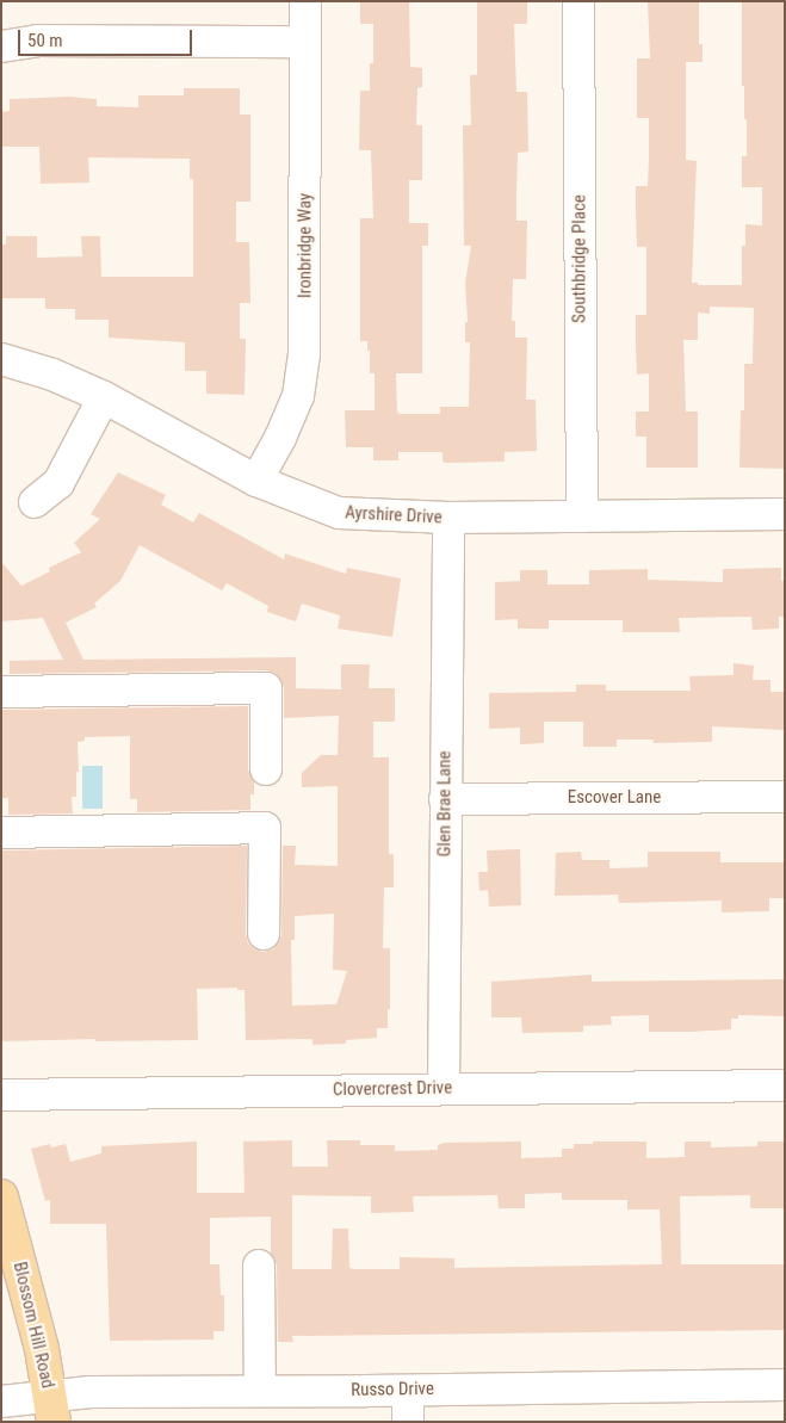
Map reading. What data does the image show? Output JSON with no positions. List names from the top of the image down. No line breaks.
{"streets":{"main road":["Blossom Hill Road"],"street":["Ironbridge Way","Southbridge Place","Ayrshire Drive","Escover Lane","Glen Brae Lane","Clovercrest Drive","Russo Drive"]},"crossings":[["Ironbridge Way","Ayrshire Drive"],["Southbridge Place","Ayrshire Drive"],["Ayrshire Drive","Glen Brae Lane"],["Escover Lane","Glen Brae Lane"],["Glen Brae Lane","Clovercrest Drive"],["Blossom Hill Road","Russo Drive"]],"scale_bar":"50 m"}
